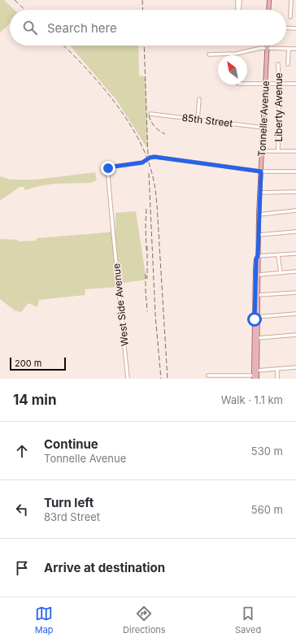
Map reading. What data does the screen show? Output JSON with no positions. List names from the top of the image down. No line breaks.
{"streets":{"main road":["Tonnelle Avenue"],"street":["Liberty Avenue","85th Street","West Side Avenue"]},"crossings":[["Tonnelle Avenue","85th Street"],["Tonnelle Avenue","West Side Avenue"]],"scale_bar":"200 m","north":"top left","page":{"search":"Search here","scale":"200 m","heading":["14 min","Walk · 1.1 km"],"list":[["Continue","Tonnelle Avenue","530 m"],["Turn left","83rd Street","560 m"],"Arrive at destination"],"nav":["Map","Directions","Saved"]}}
